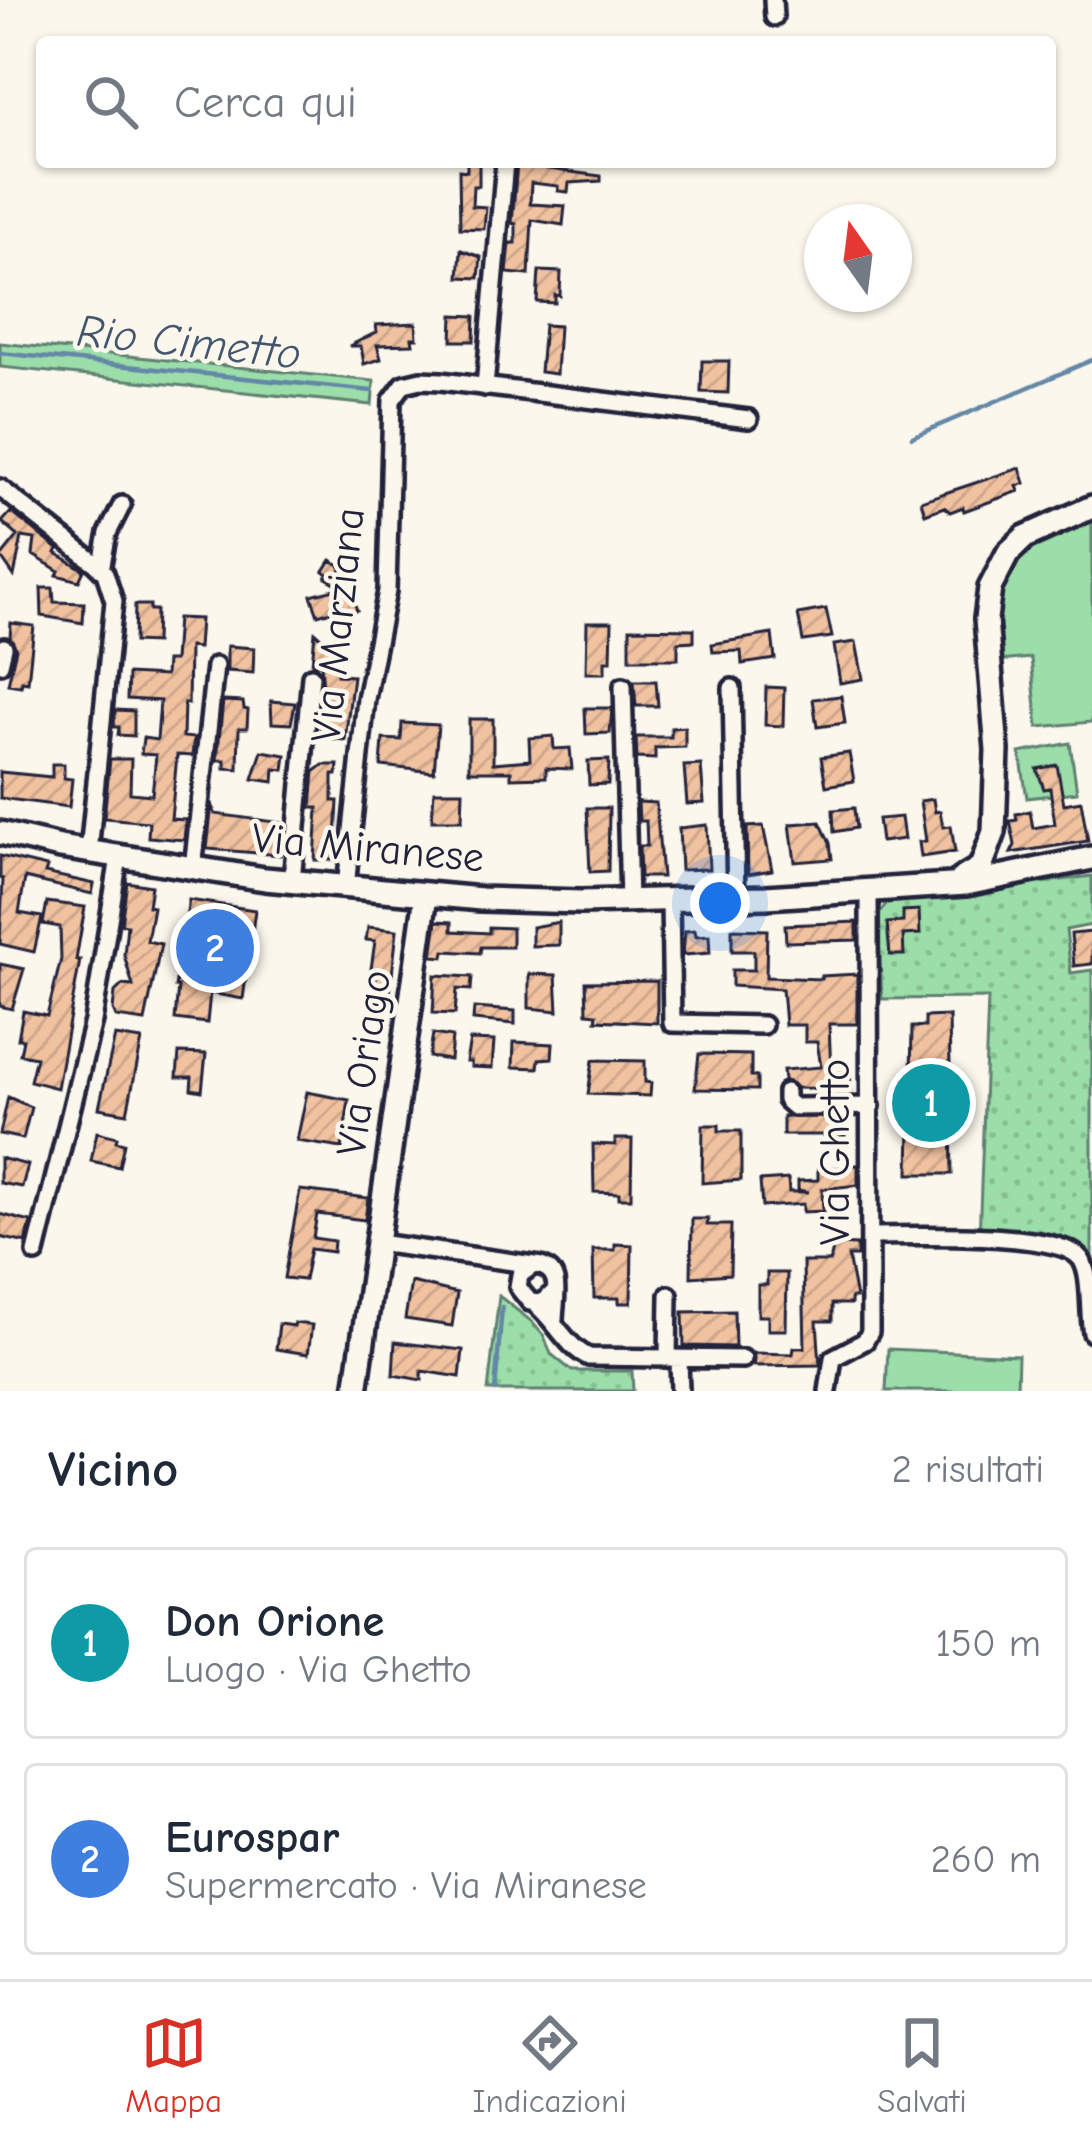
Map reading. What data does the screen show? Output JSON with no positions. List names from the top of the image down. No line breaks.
{"streets":{"street":["Via Marziana","Via Miranese","Via Oriago","Via Ghetto"]},"crossings":[["Via Marziana","Via Miranese"],["Via Miranese","Via Oriago"],["Via Miranese","Via Ghetto"]],"water":["Rio Cimetto"],"north":"top","page":{"search":"Cerca qui","pins":["2","1"],"heading":["Vicino","2 risultati"],"list":[{"mark":"1","name":"Don Orione","note":"Luogo · Via Ghetto","value":"150 m"},{"mark":"2","name":"Eurospar","note":"Supermercato · Via Miranese","value":"260 m"}],"nav":["Mappa","Indicazioni","Salvati"]}}
